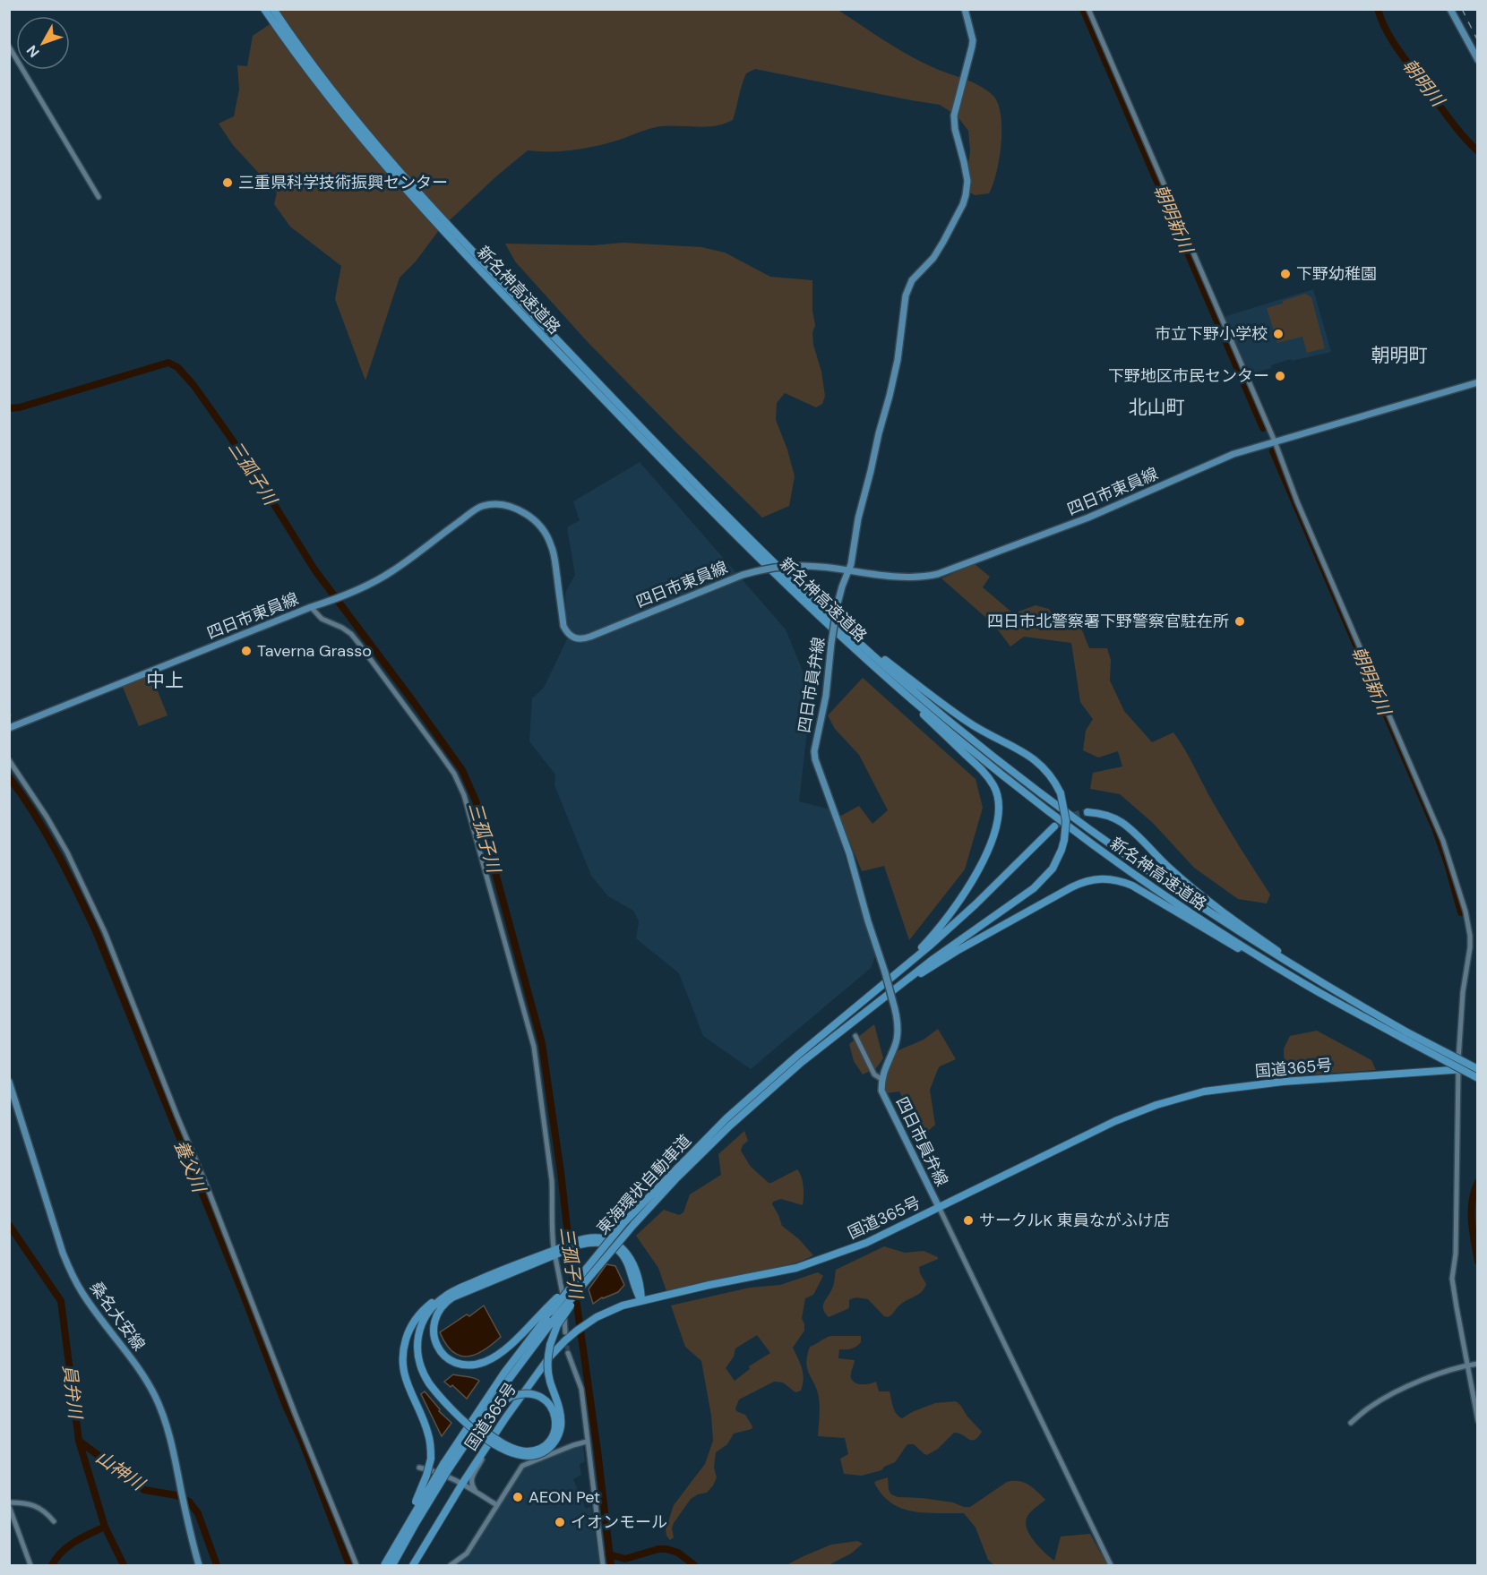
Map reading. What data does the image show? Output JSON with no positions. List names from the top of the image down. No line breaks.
{"streets":{"highway":["新名神高速道路","国道365号","東海環状自動車道"],"main road":["四日市東員線","四日市員弁線","桑名大安線"]},"crossings":[["新名神高速道路","国道365号"],["四日市東員線","四日市員弁線"],["四日市員弁線","国道365号"]],"districts":["朝明町","北山町","中上"],"water":["朝明川","朝明新川","三孤子川","養父川","員弁川","山神川"],"places":["三重県科学技術振興センター","下野幼稚園","市立下野小学校","下野地区市民センター","四日市北警察署下野警察官駐在所","Taverna Grasso","サークルK 東員ながふけ店","AEON Pet","イオンモール"],"north":"bottom left"}
